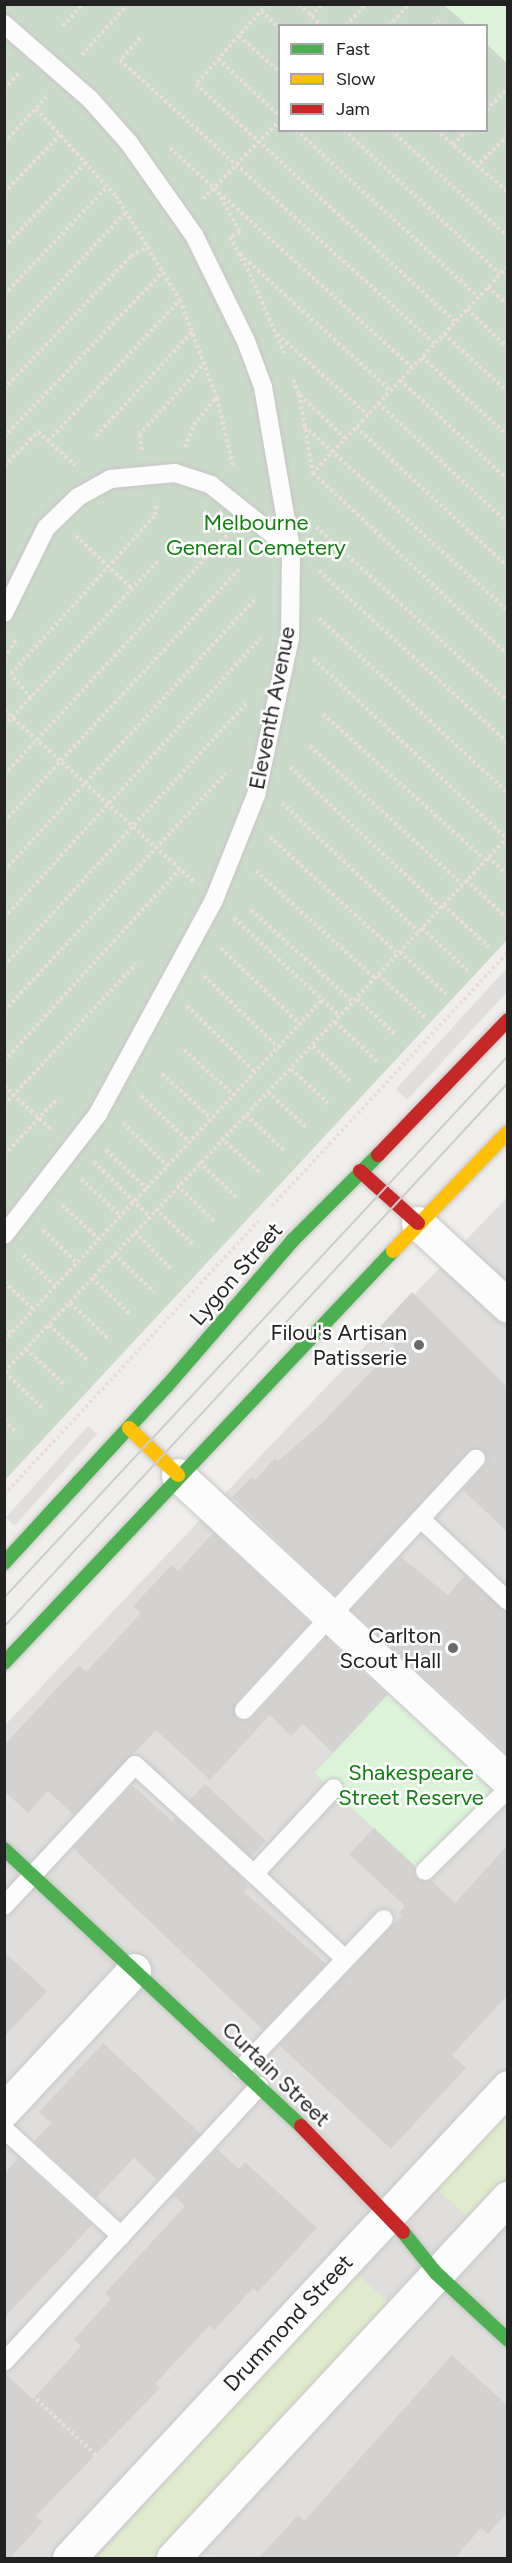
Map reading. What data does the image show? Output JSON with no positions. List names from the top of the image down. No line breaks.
{"streets":{"street":["Lygon Street","Curtain Street","Drummond Street"],"lane":["Eleventh Avenue"]},"crossings":[["Curtain Street","Drummond Street"]],"parks":["Melbourne General Cemetery","Shakespeare Street Reserve"],"places":["Filou's Artisan Patisserie","Carlton Scout Hall"],"legend":["Fast","Slow","Jam"]}
